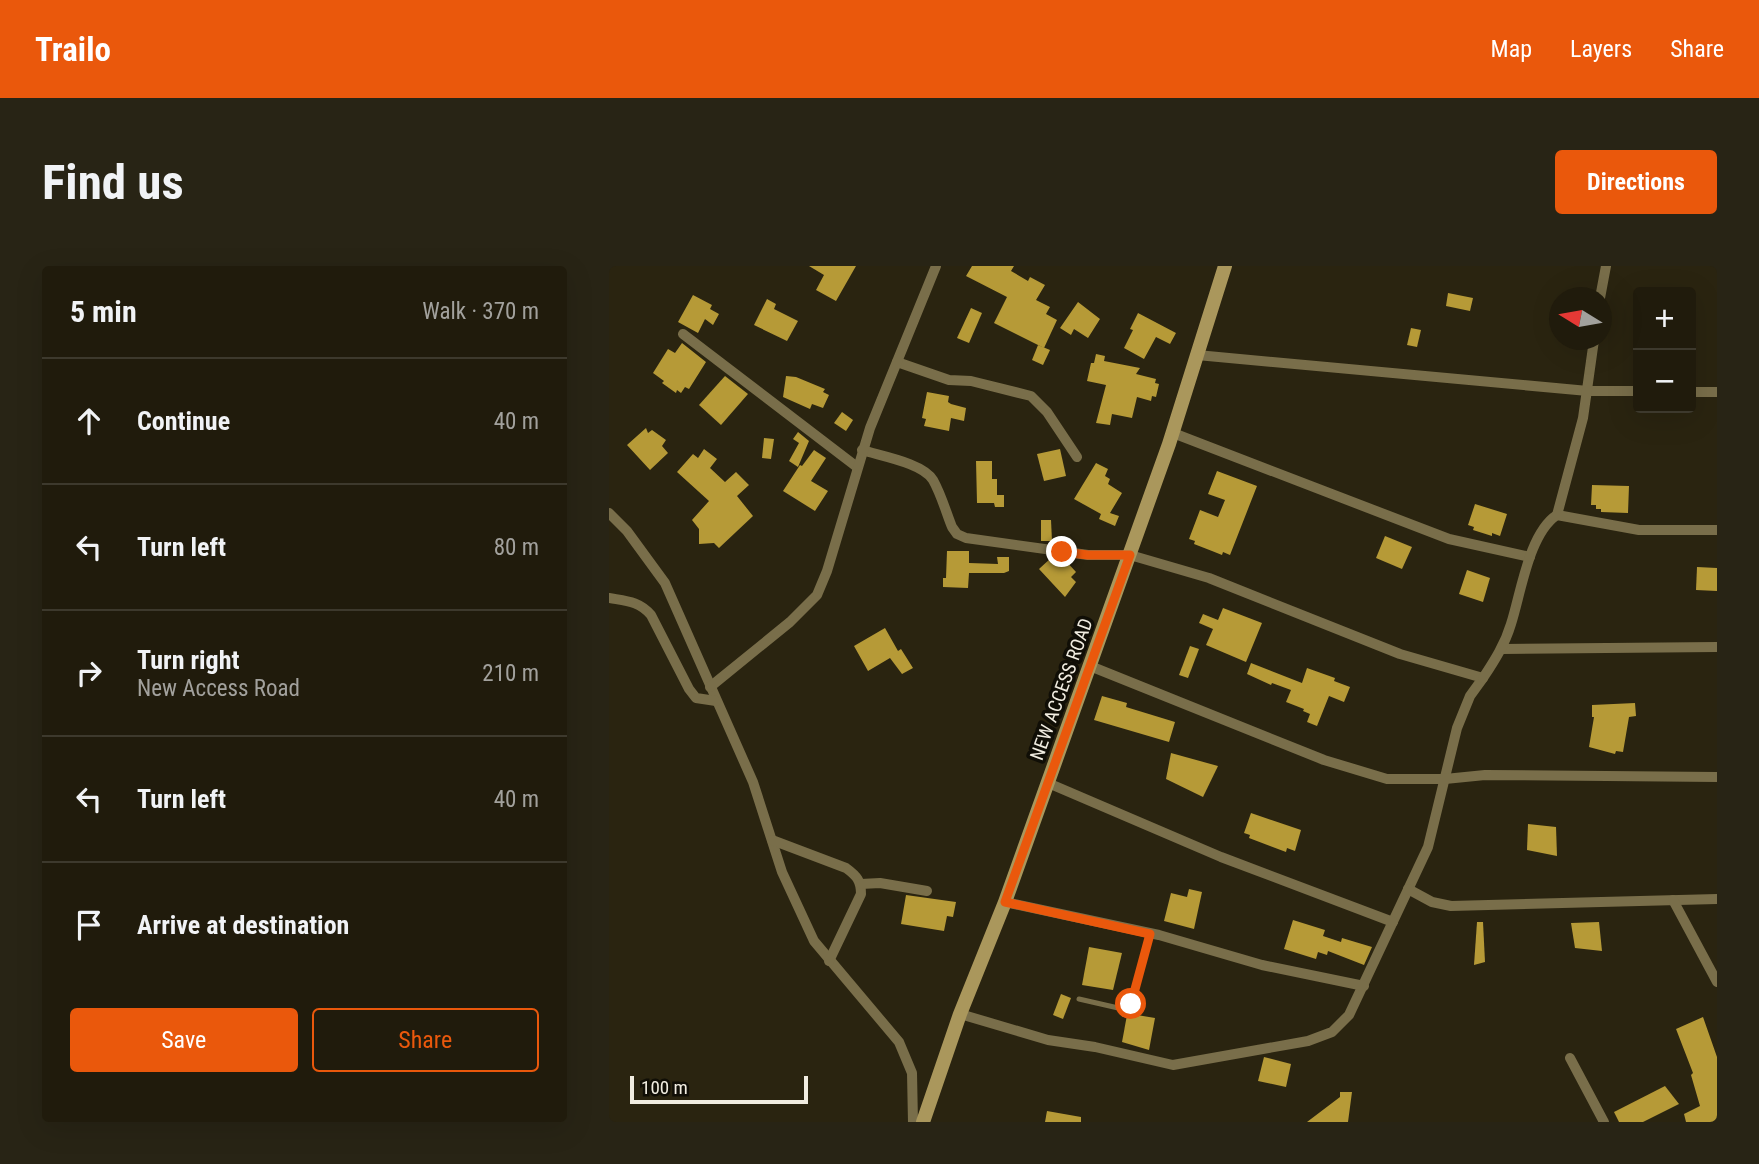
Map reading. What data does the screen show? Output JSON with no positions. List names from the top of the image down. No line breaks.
{"streets":{"main road":["NEW ACCESS ROAD"]},"scale_bar":"100 m","north":"left","page":{"header":"Trailo","nav":["Map","Layers","Share"],"buttons":["Directions",["Save","Share"]],"title":"Find us","heading":["5 min","Walk · 370 m"],"map_buttons":["+","−"],"list":[["Continue","40 m"],["Turn left","80 m"],["Turn right","New Access Road","210 m"],["Turn left","40 m"],"Arrive at destination"],"scale":"100 m"}}
